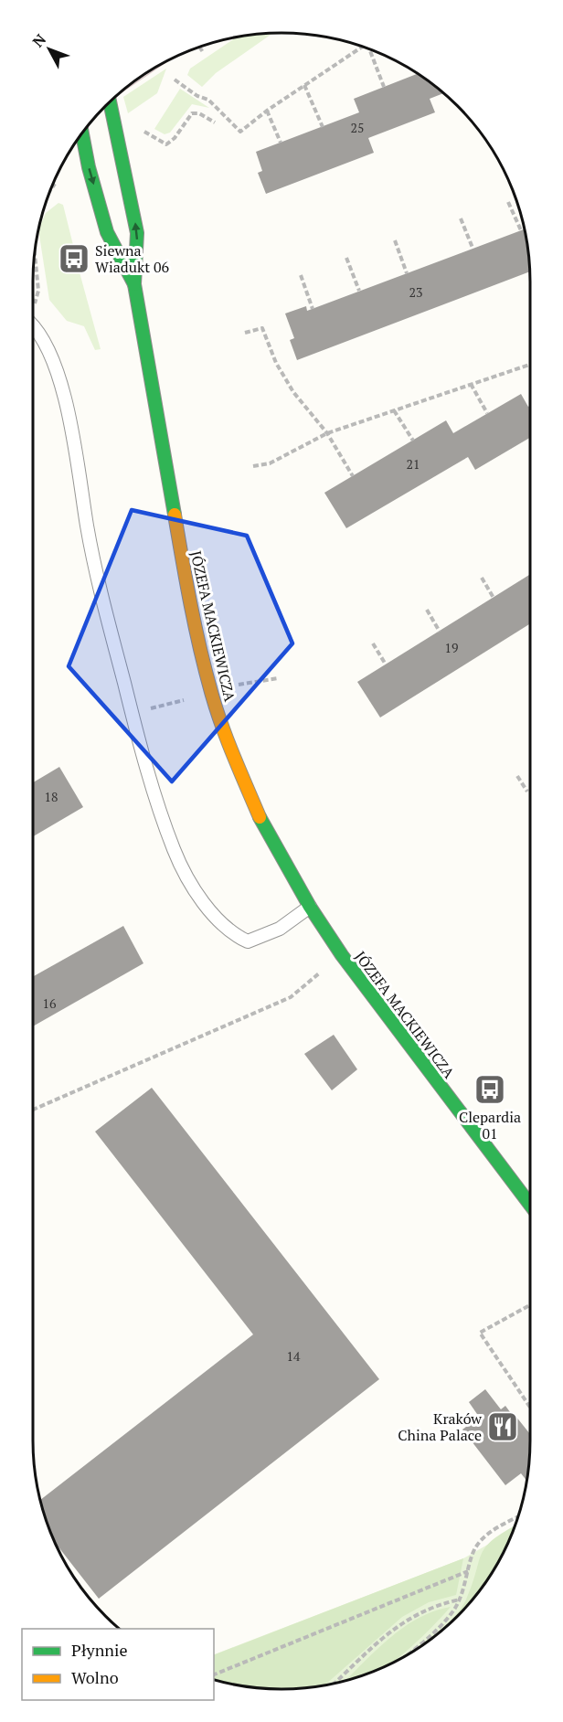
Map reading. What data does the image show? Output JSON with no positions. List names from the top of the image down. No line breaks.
{"streets":{"street":["JÓZEFA MACKIEWICZA"]},"places":{"bus stop":["Siewna Wiadukt 06","Clepardia 01"],"restaurant":["Kraków China Palace"]},"house_numbers":["25","23","21","19","18","16","14"],"legend":["Płynnie","Wolno"],"north":"top left"}
